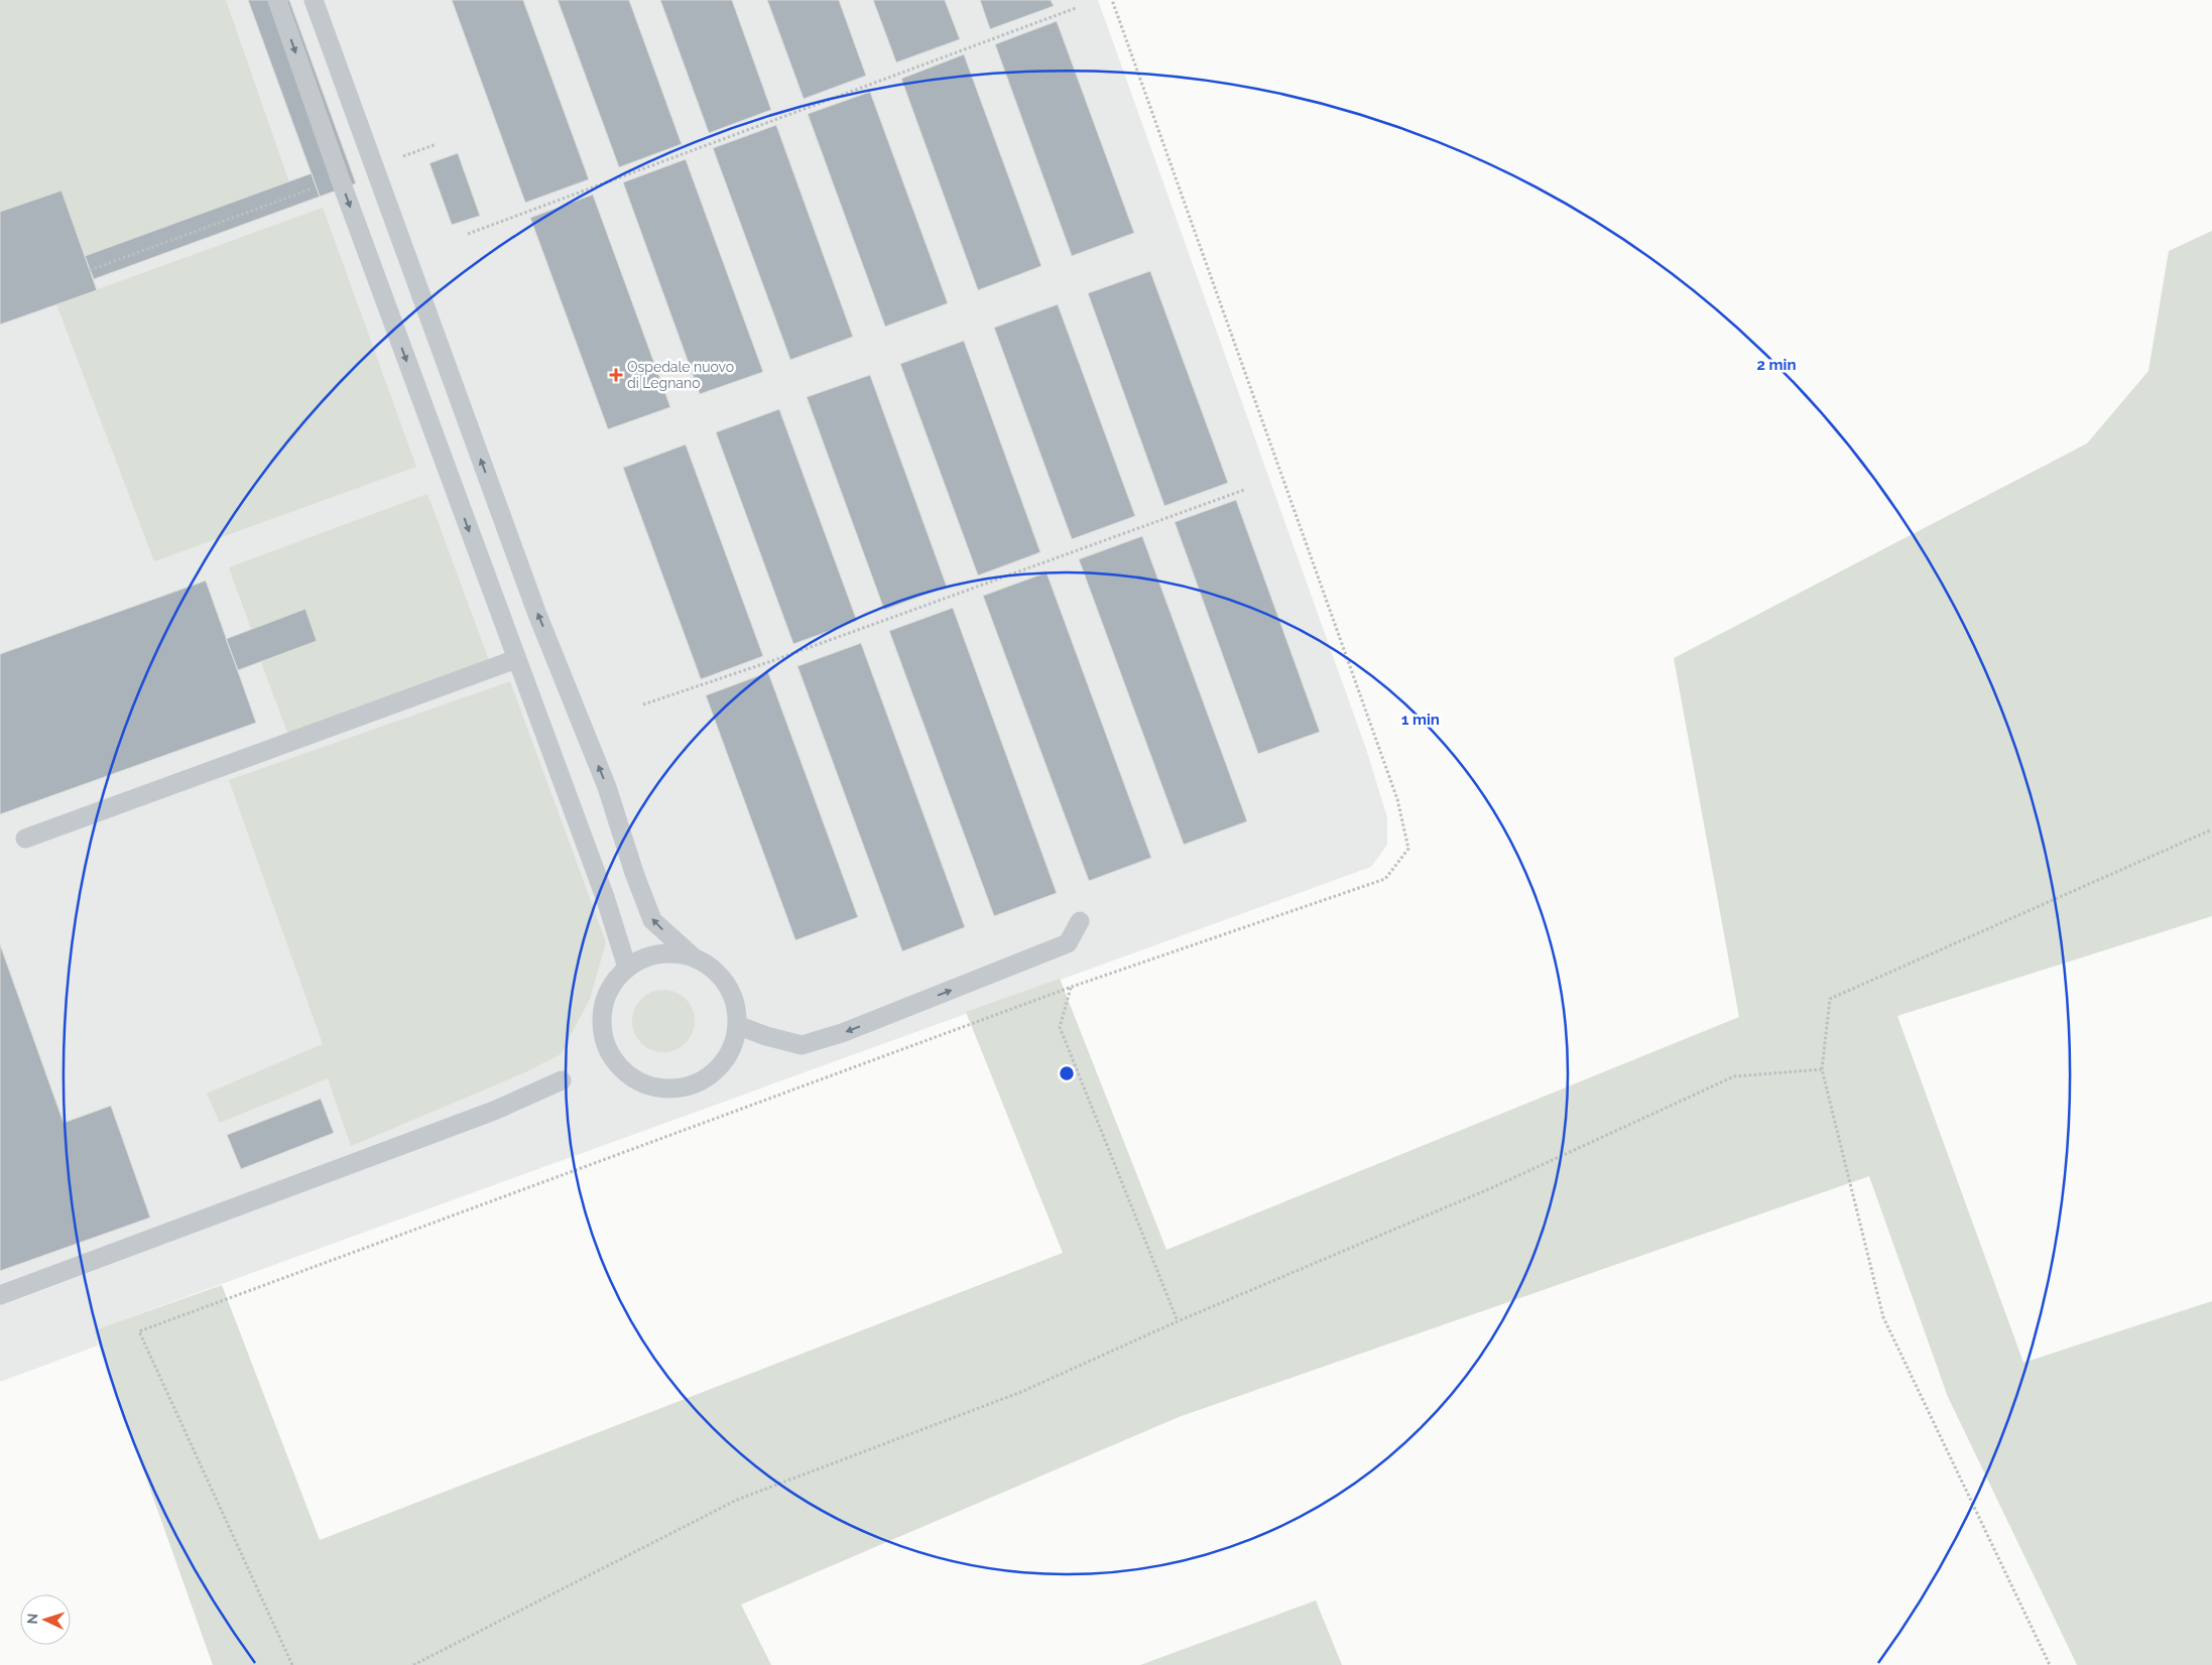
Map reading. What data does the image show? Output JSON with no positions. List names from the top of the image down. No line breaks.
{"places":{"health":["Ospedale nuovo di Legnano"]},"north":"left","rings":["2 min","1 min"]}
